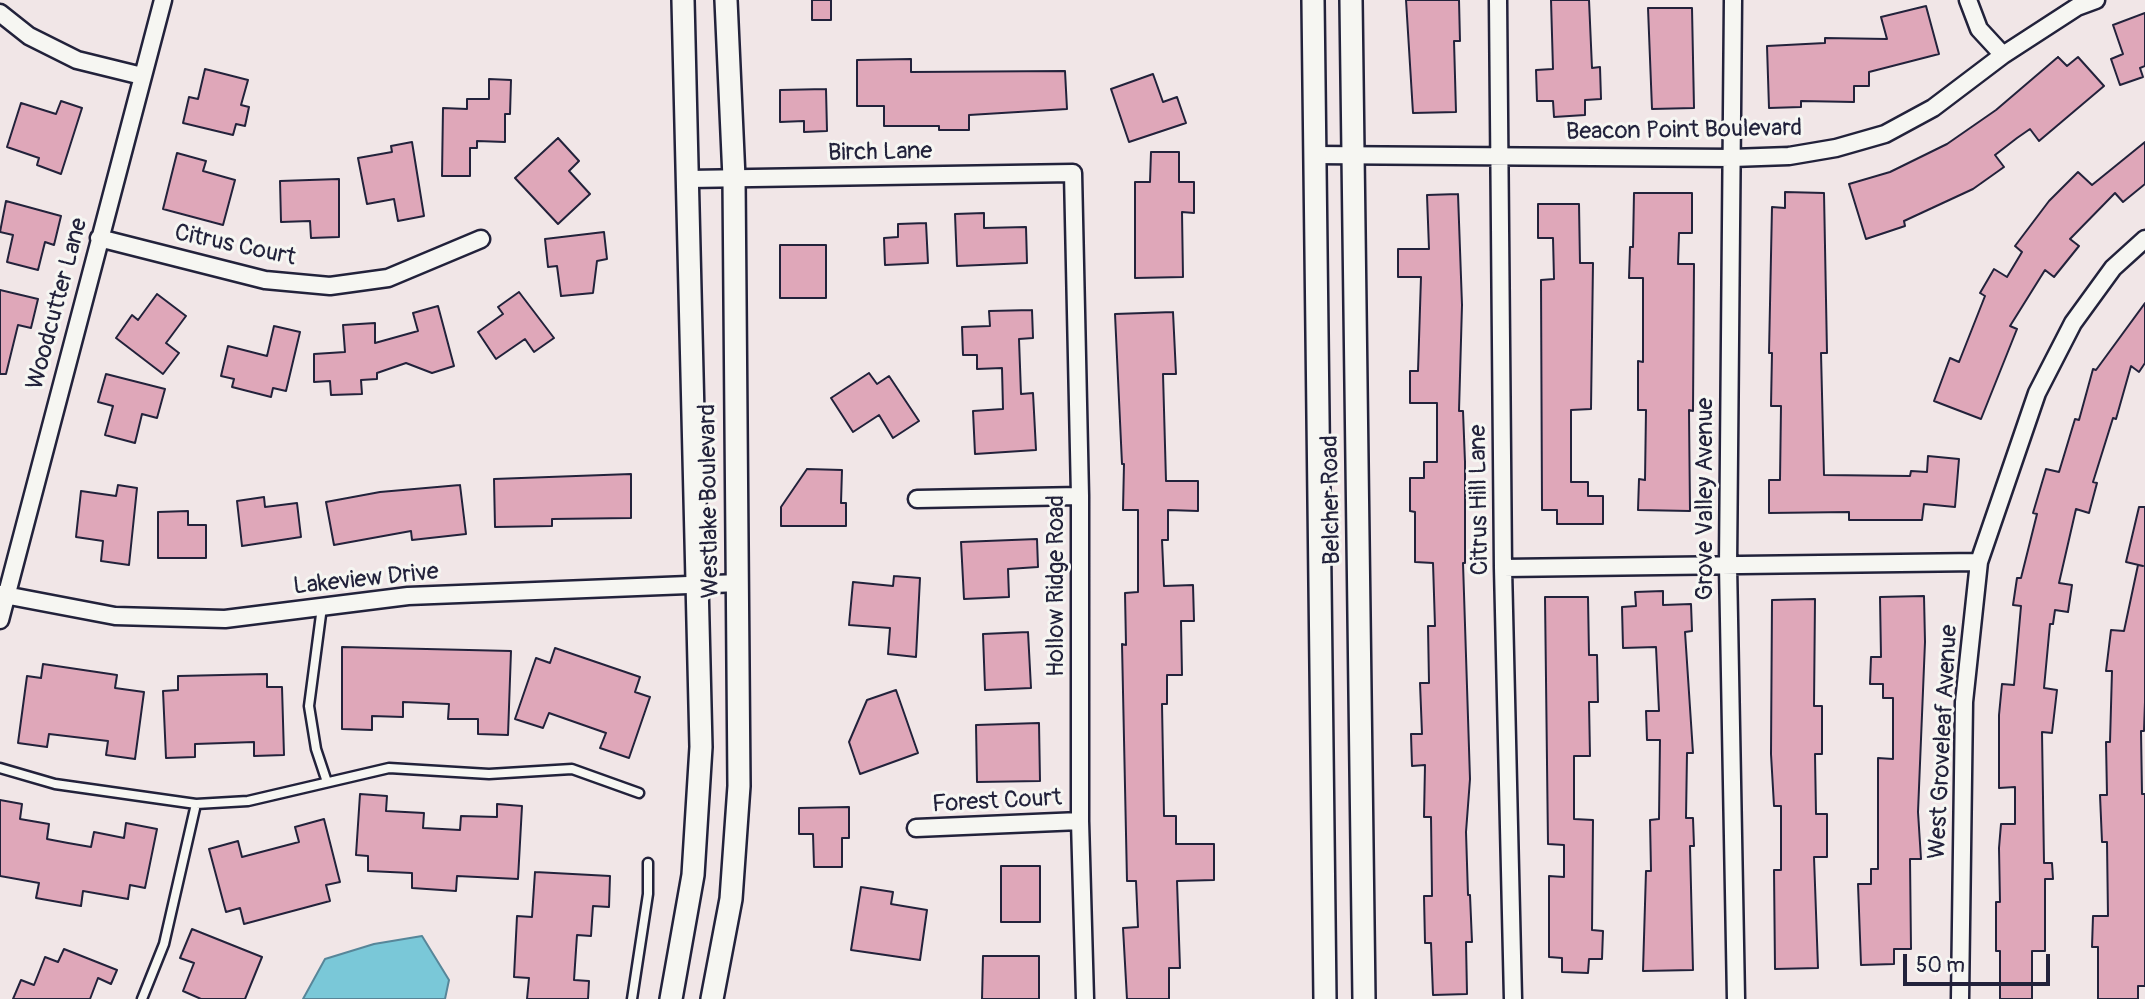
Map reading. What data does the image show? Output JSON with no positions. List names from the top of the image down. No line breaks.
{"streets":{"street":["Beacon Point Boulevard","Birch Lane","Citrus Court","Woodcutter Lane","Grove Valley Avenue","Belcher Road","Citrus Hill Lane","Westlake Boulevard","Lakeview Drive","Hollow Ridge Road","West Groveleaf Avenue","Forest Court"]},"crossings":[["Beacon Point Boulevard","Grove Valley Avenue"],["Beacon Point Boulevard","Belcher Road"],["Beacon Point Boulevard","Citrus Hill Lane"],["Birch Lane","Westlake Boulevard"],["Birch Lane","Hollow Ridge Road"],["Citrus Court","Woodcutter Lane"],["Woodcutter Lane","Lakeview Drive"],["Westlake Boulevard","Lakeview Drive"],["Hollow Ridge Road","Forest Court"]],"scale_bar":"50 m"}
